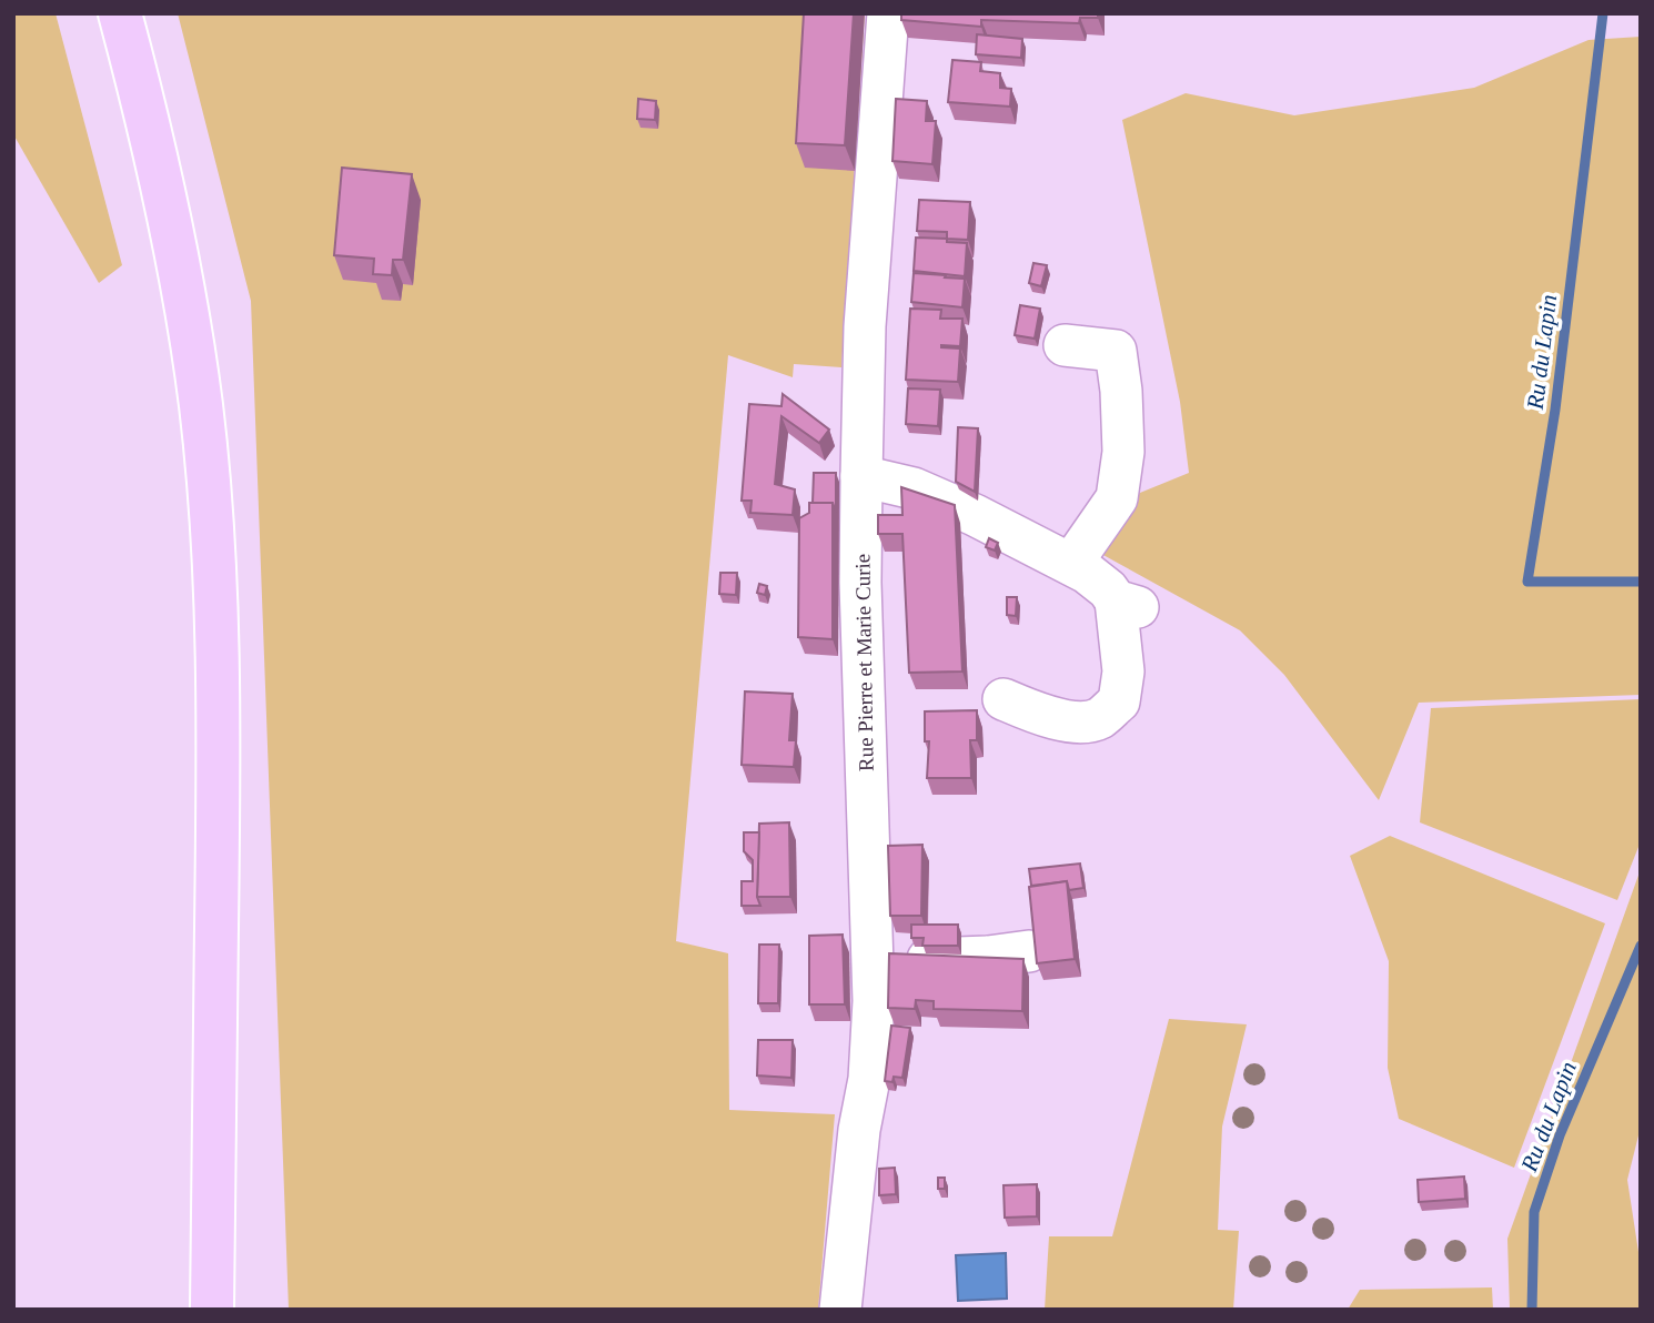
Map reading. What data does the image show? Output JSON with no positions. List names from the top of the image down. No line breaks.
{"streets":{"street":["Rue Pierre et Marie Curie"]},"water":["Ru du Lapin"]}
